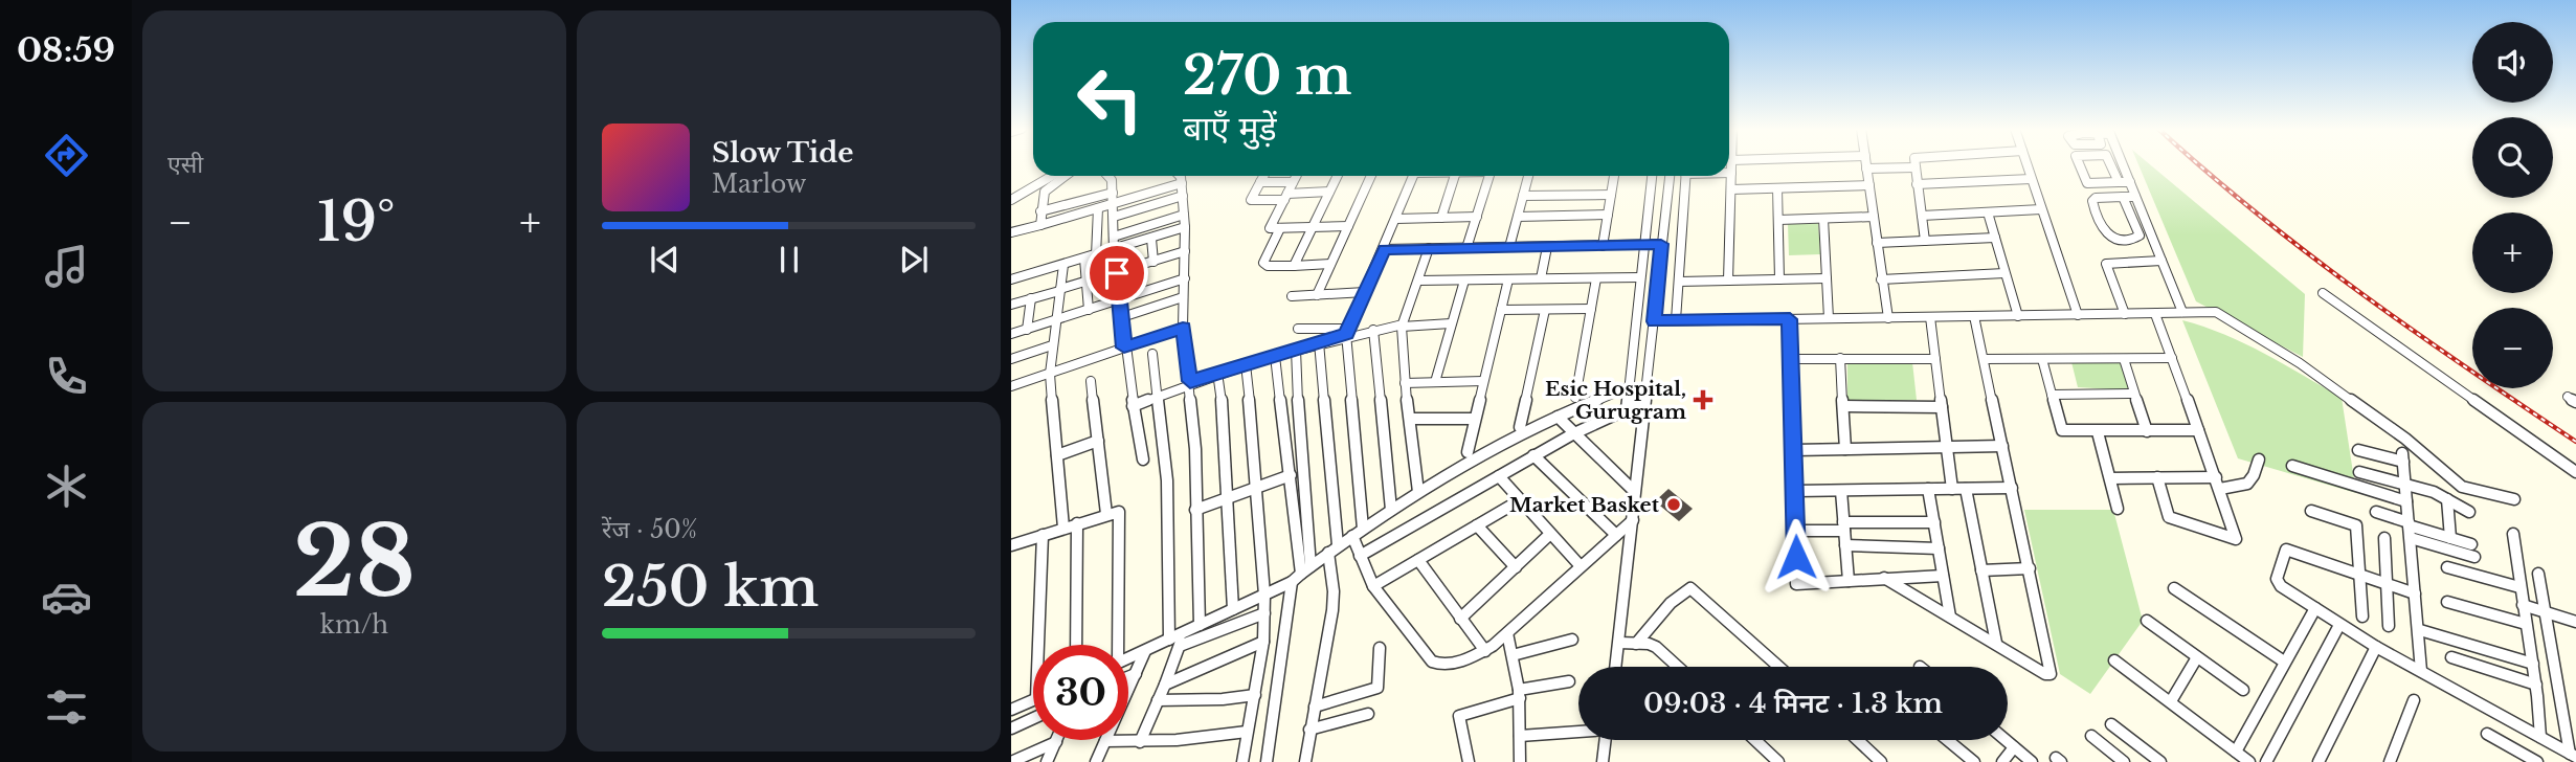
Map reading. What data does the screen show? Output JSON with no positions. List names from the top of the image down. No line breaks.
{"places":{"health":["Esic Hospital, Gurugram"],"other":["Market Basket"]},"page":{"tabs":"08:59","tile":["एसी",["28","km/h"],["रेंज · 50%","250 km"]],"map_buttons":["+","−"],"turn":["270 m","बाएँ मुड़ें"],"song":["Slow Tide","Marlow"],"heat":["−","19°","+"],"limit":"30","trip":"09:03 · 4 मिनट · 1.3 km"}}
